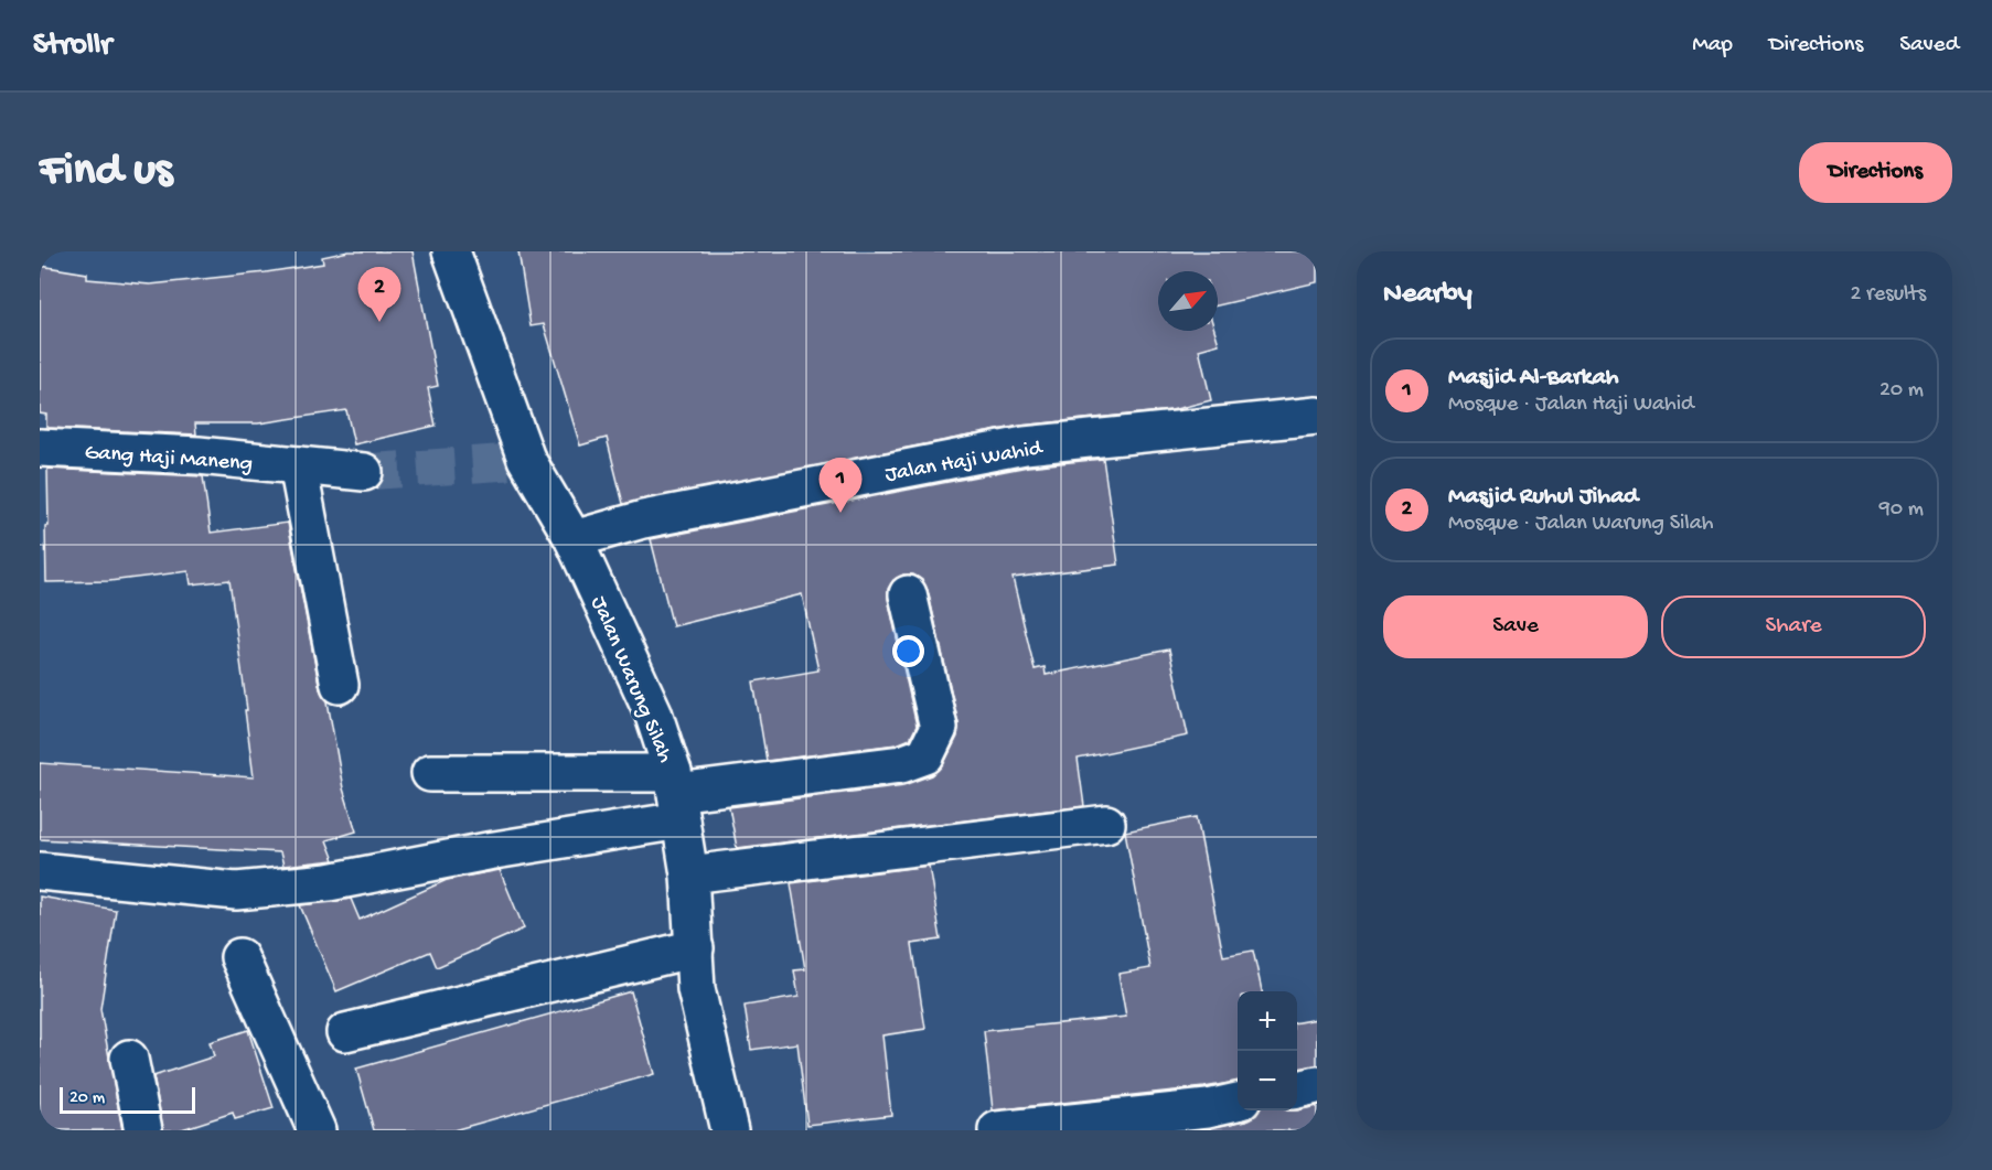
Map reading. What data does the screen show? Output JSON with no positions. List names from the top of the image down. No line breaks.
{"streets":{"street":["Gang Haji Maneng","Jalan Haji Wahid","Jalan Warung Silah"]},"crossings":[["Jalan Haji Wahid","Jalan Warung Silah"]],"scale_bar":"20 m","north":"top right","page":{"header":"Strollr","nav":["Map","Directions","Saved"],"buttons":["Directions",["Save","Share"]],"title":"Find us","heading":["Nearby","2 results"],"pins":["2","1"],"list":[{"mark":"1","name":"Masjid Al-Barkah","note":"Mosque · Jalan Haji Wahid","value":"20 m"},{"mark":"2","name":"Masjid Ruhul Jihad","note":"Mosque · Jalan Warung Silah","value":"90 m"}],"map_buttons":["+","−"],"scale":"20 m"}}
